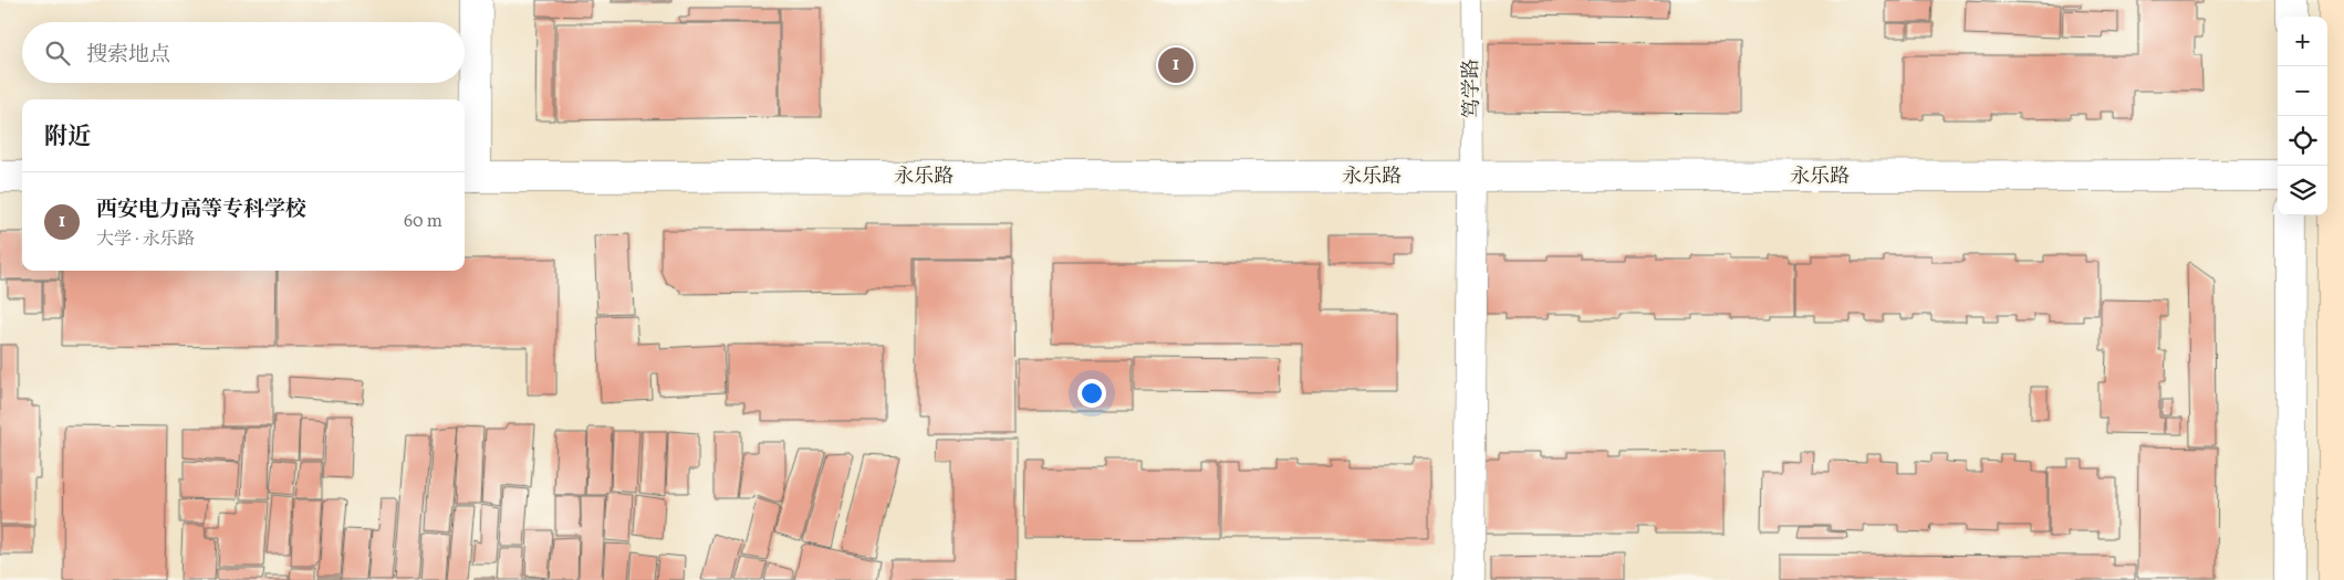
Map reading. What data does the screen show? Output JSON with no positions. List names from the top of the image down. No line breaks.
{"streets":{"street":["永乐路"],"lane":["笃学路"]},"crossings":[["笃学路","永乐路"]],"page":{"map_buttons":["+","−"],"search":"搜索地点","pins":"1","heading":"附近","list":[{"mark":"1","name":"西安电力高等专科学校","note":"大学 · 永乐路","value":"60 m"}]}}
